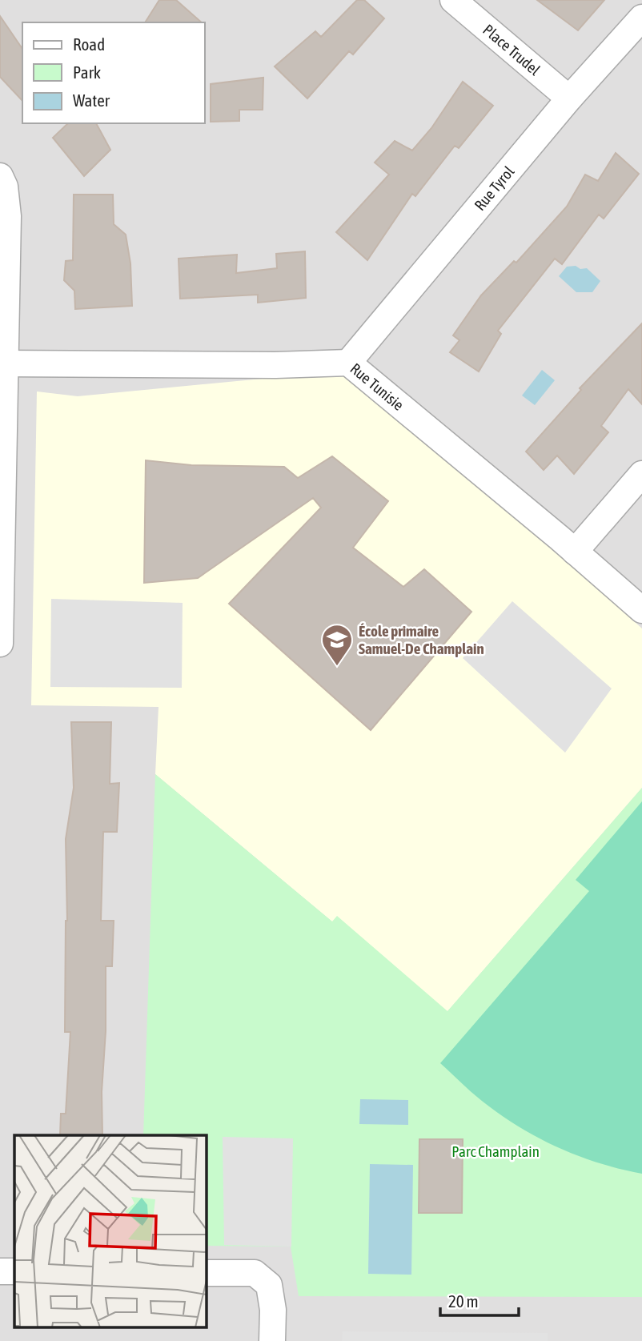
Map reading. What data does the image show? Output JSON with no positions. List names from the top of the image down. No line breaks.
{"streets":{"street":["Place Trudel","Rue Tyrol","Rue Tunisie"]},"crossings":[["Place Trudel","Rue Tyrol"],["Rue Tyrol","Rue Tunisie"]],"parks":["Parc Champlain"],"places":{"school or university":["École primaire Samuel-De Champlain"]},"legend":["Road","Park","Water"],"scale_bar":"20 m"}
